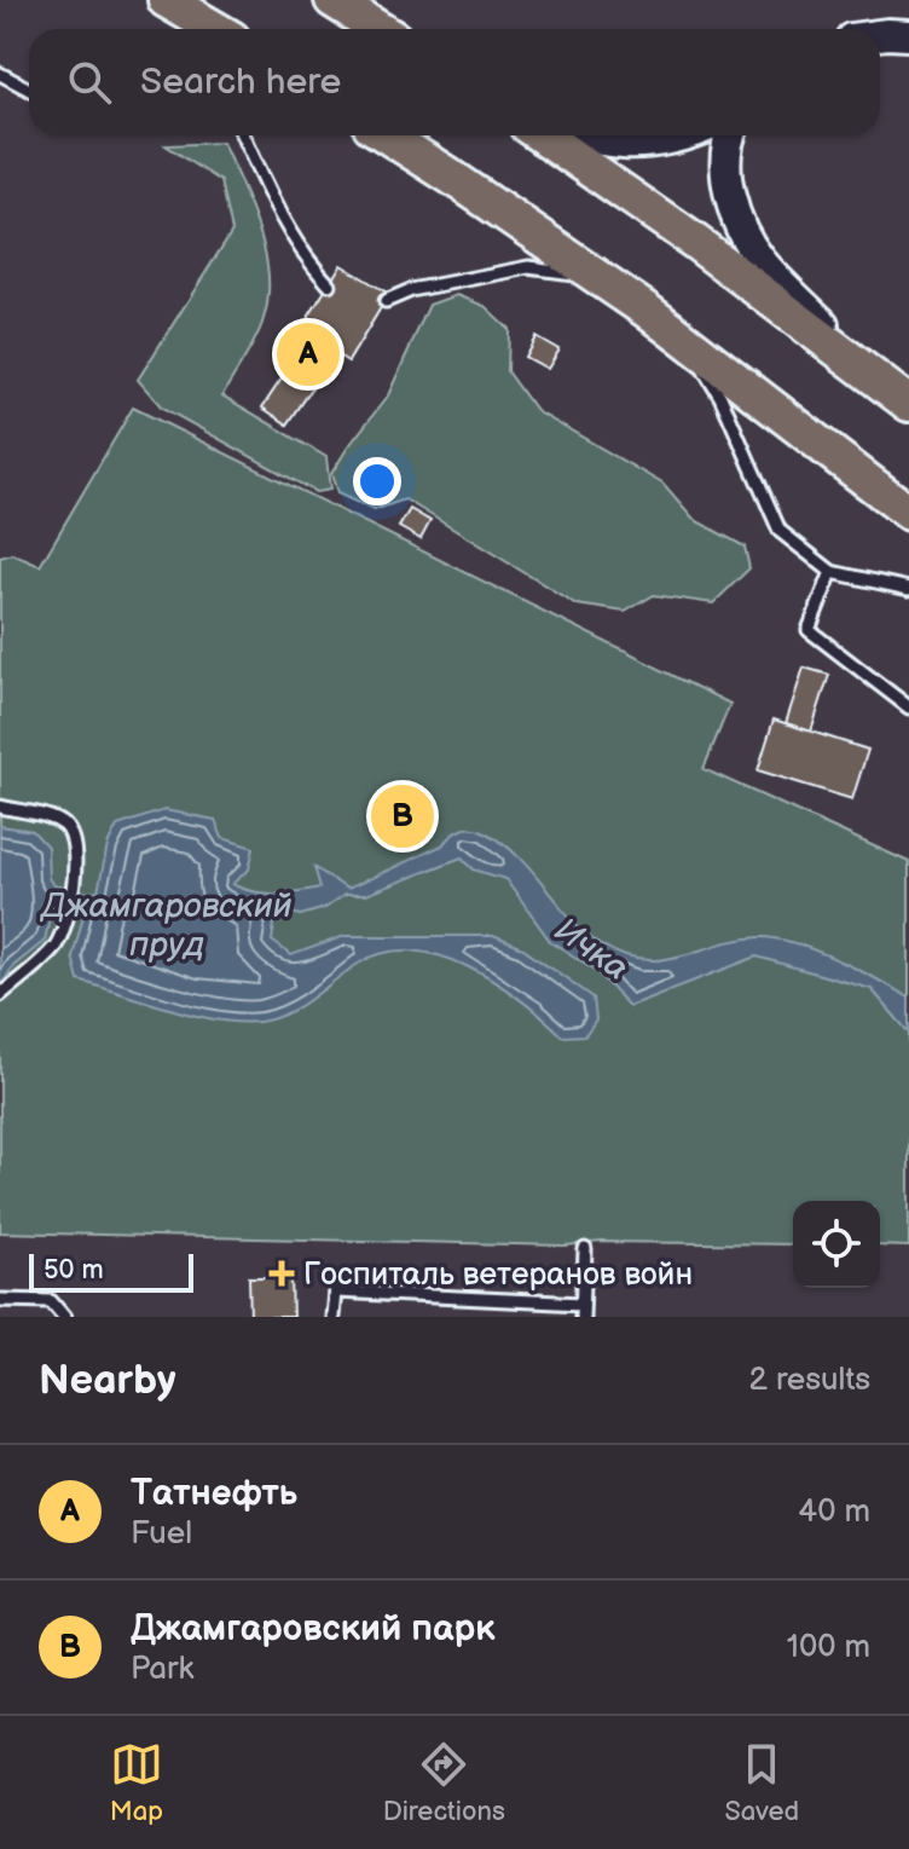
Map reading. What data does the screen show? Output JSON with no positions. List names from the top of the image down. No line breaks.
{"water":["Джамгаровский пруд","Ичка"],"places":{"health":["Госпиталь ветеранов войн"]},"scale_bar":"50 m","page":{"search":"Search here","pins":["A","B"],"scale":"50 m","heading":["Nearby","2 results"],"list":[{"mark":"A","name":"Татнефть","note":"Fuel","value":"40 m"},{"mark":"B","name":"Джамгаровский парк","note":"Park","value":"100 m"}],"nav":["Map","Directions","Saved"]}}
